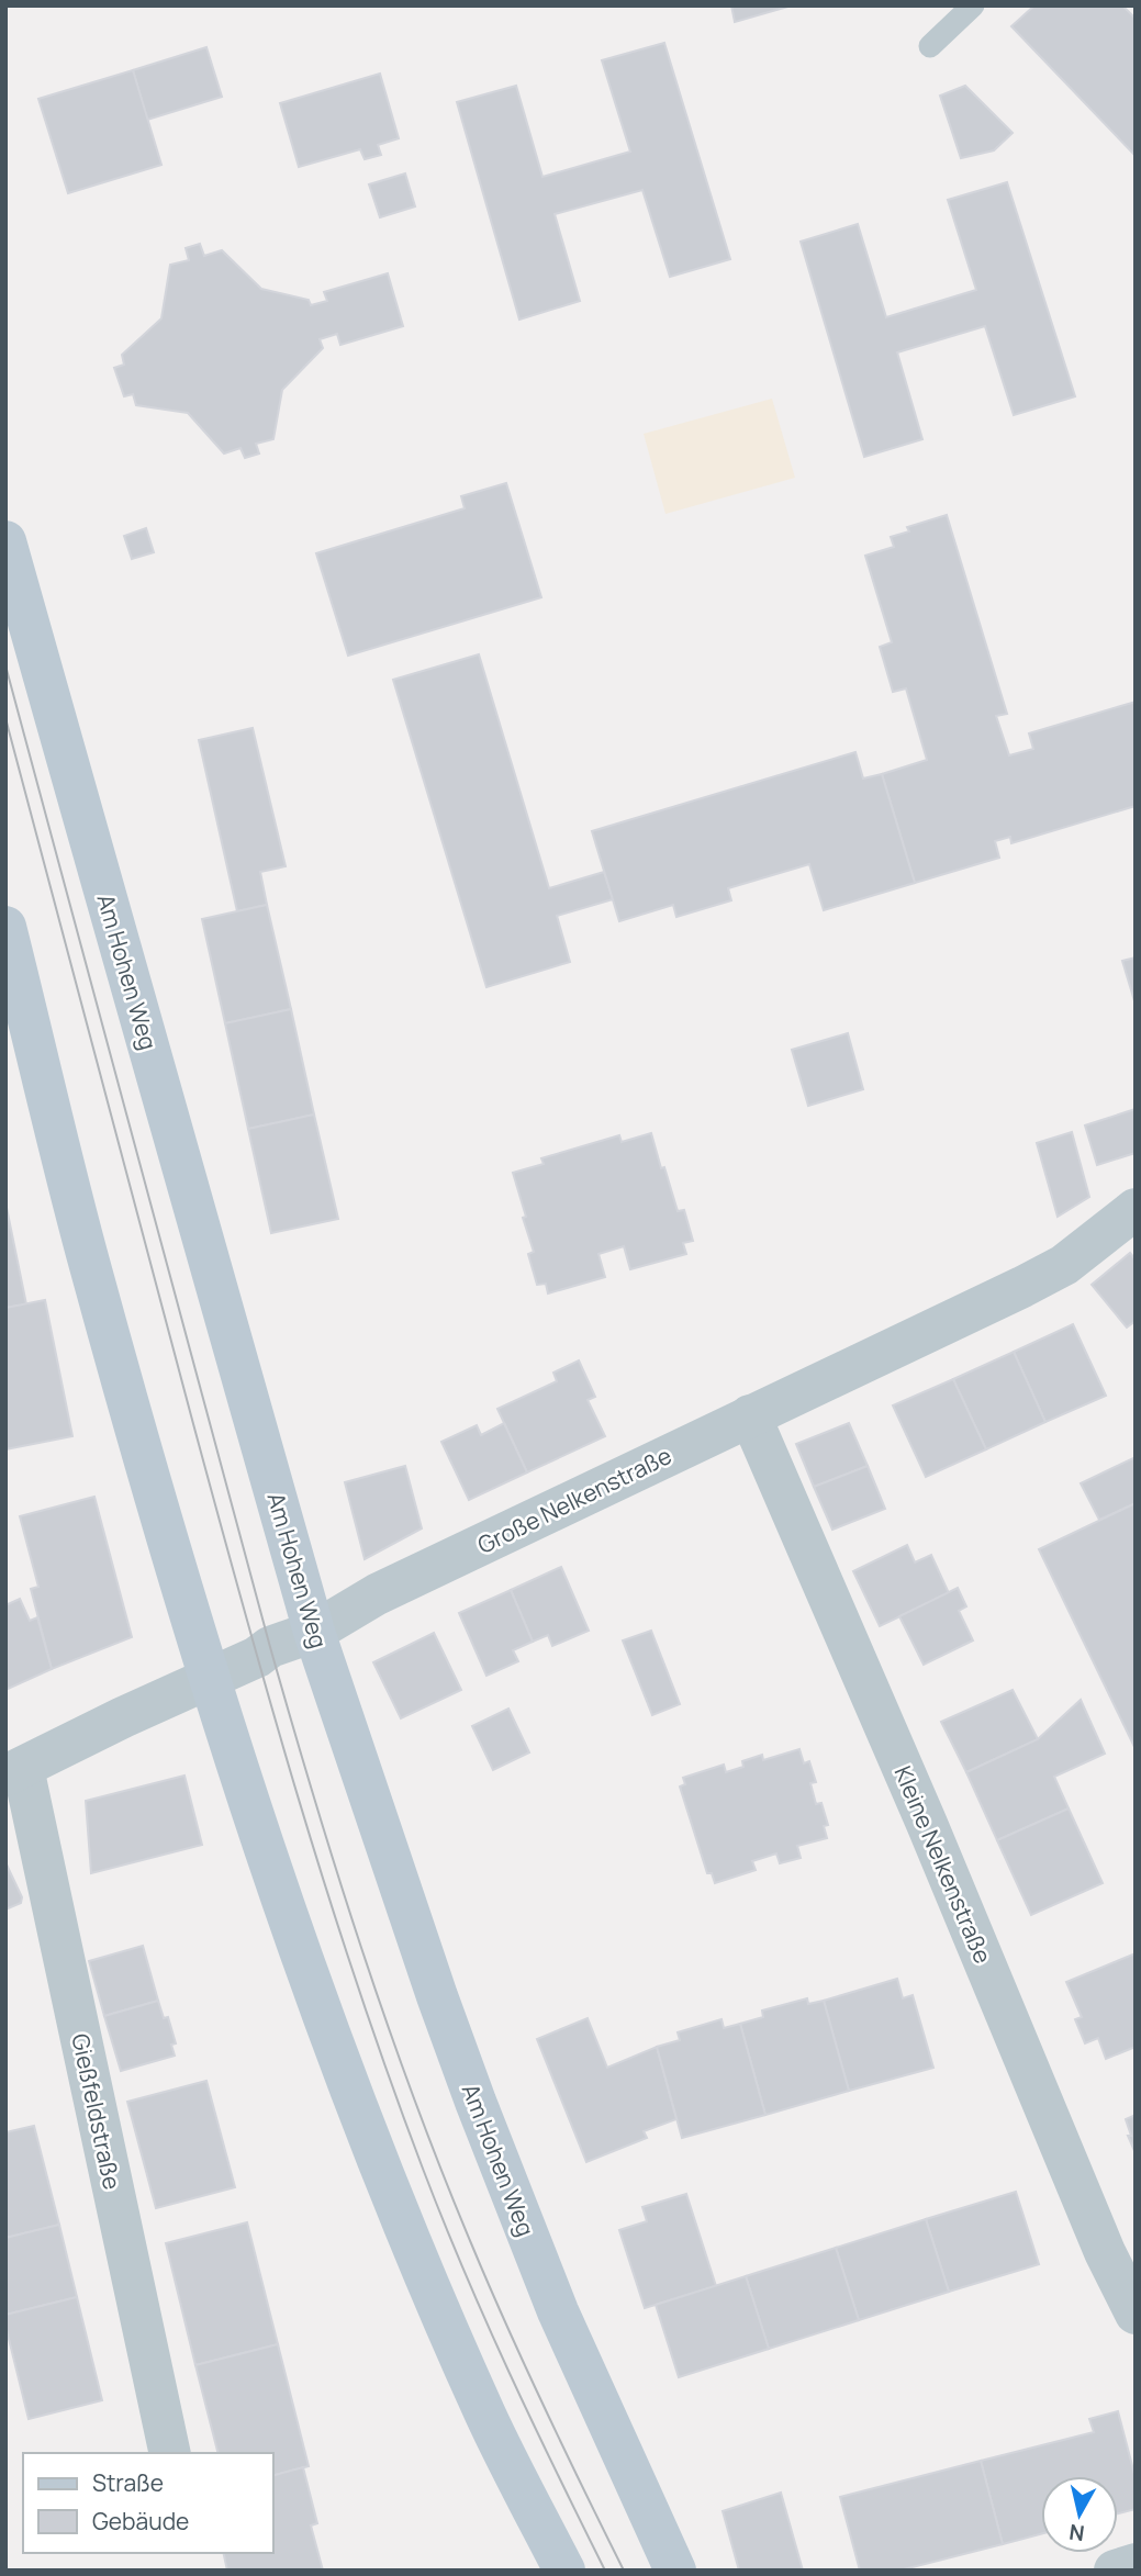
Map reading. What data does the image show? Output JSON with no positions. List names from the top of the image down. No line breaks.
{"streets":{"main road":["Am Hohen Weg"],"street":["Große Nelkenstraße","Kleine Nelkenstraße","Gießfeldstraße"]},"crossings":[["Am Hohen Weg","Große Nelkenstraße"],["Große Nelkenstraße","Kleine Nelkenstraße"],["Große Nelkenstraße","Gießfeldstraße"]],"legend":["Straße","Gebäude"],"north":"bottom"}
